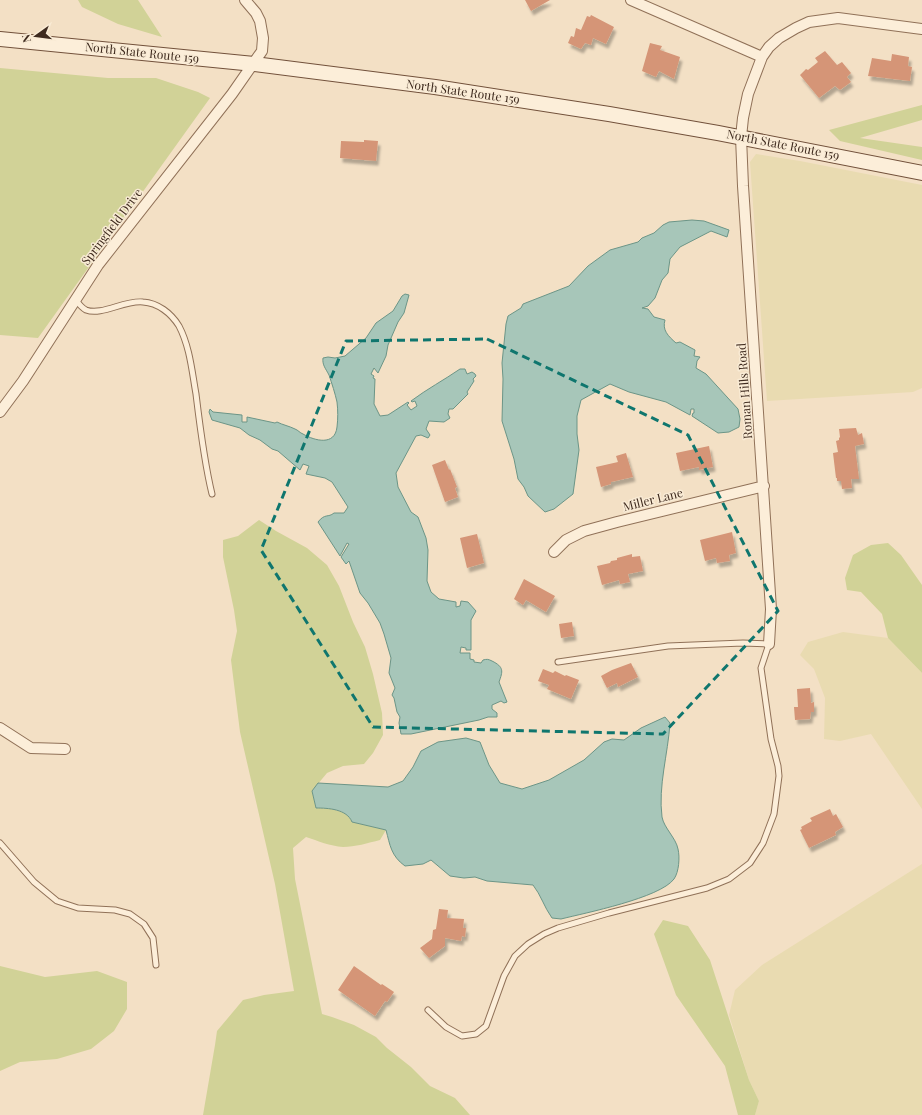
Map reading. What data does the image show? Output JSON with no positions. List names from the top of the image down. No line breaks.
{"streets":{"main road":["North State Route 159"],"street":["Springfield Drive","Roman Hills Road","Miller Lane"]},"crossings":[["North State Route 159","Springfield Drive"],["North State Route 159","Roman Hills Road"],["Roman Hills Road","Miller Lane"]],"north":"left"}
